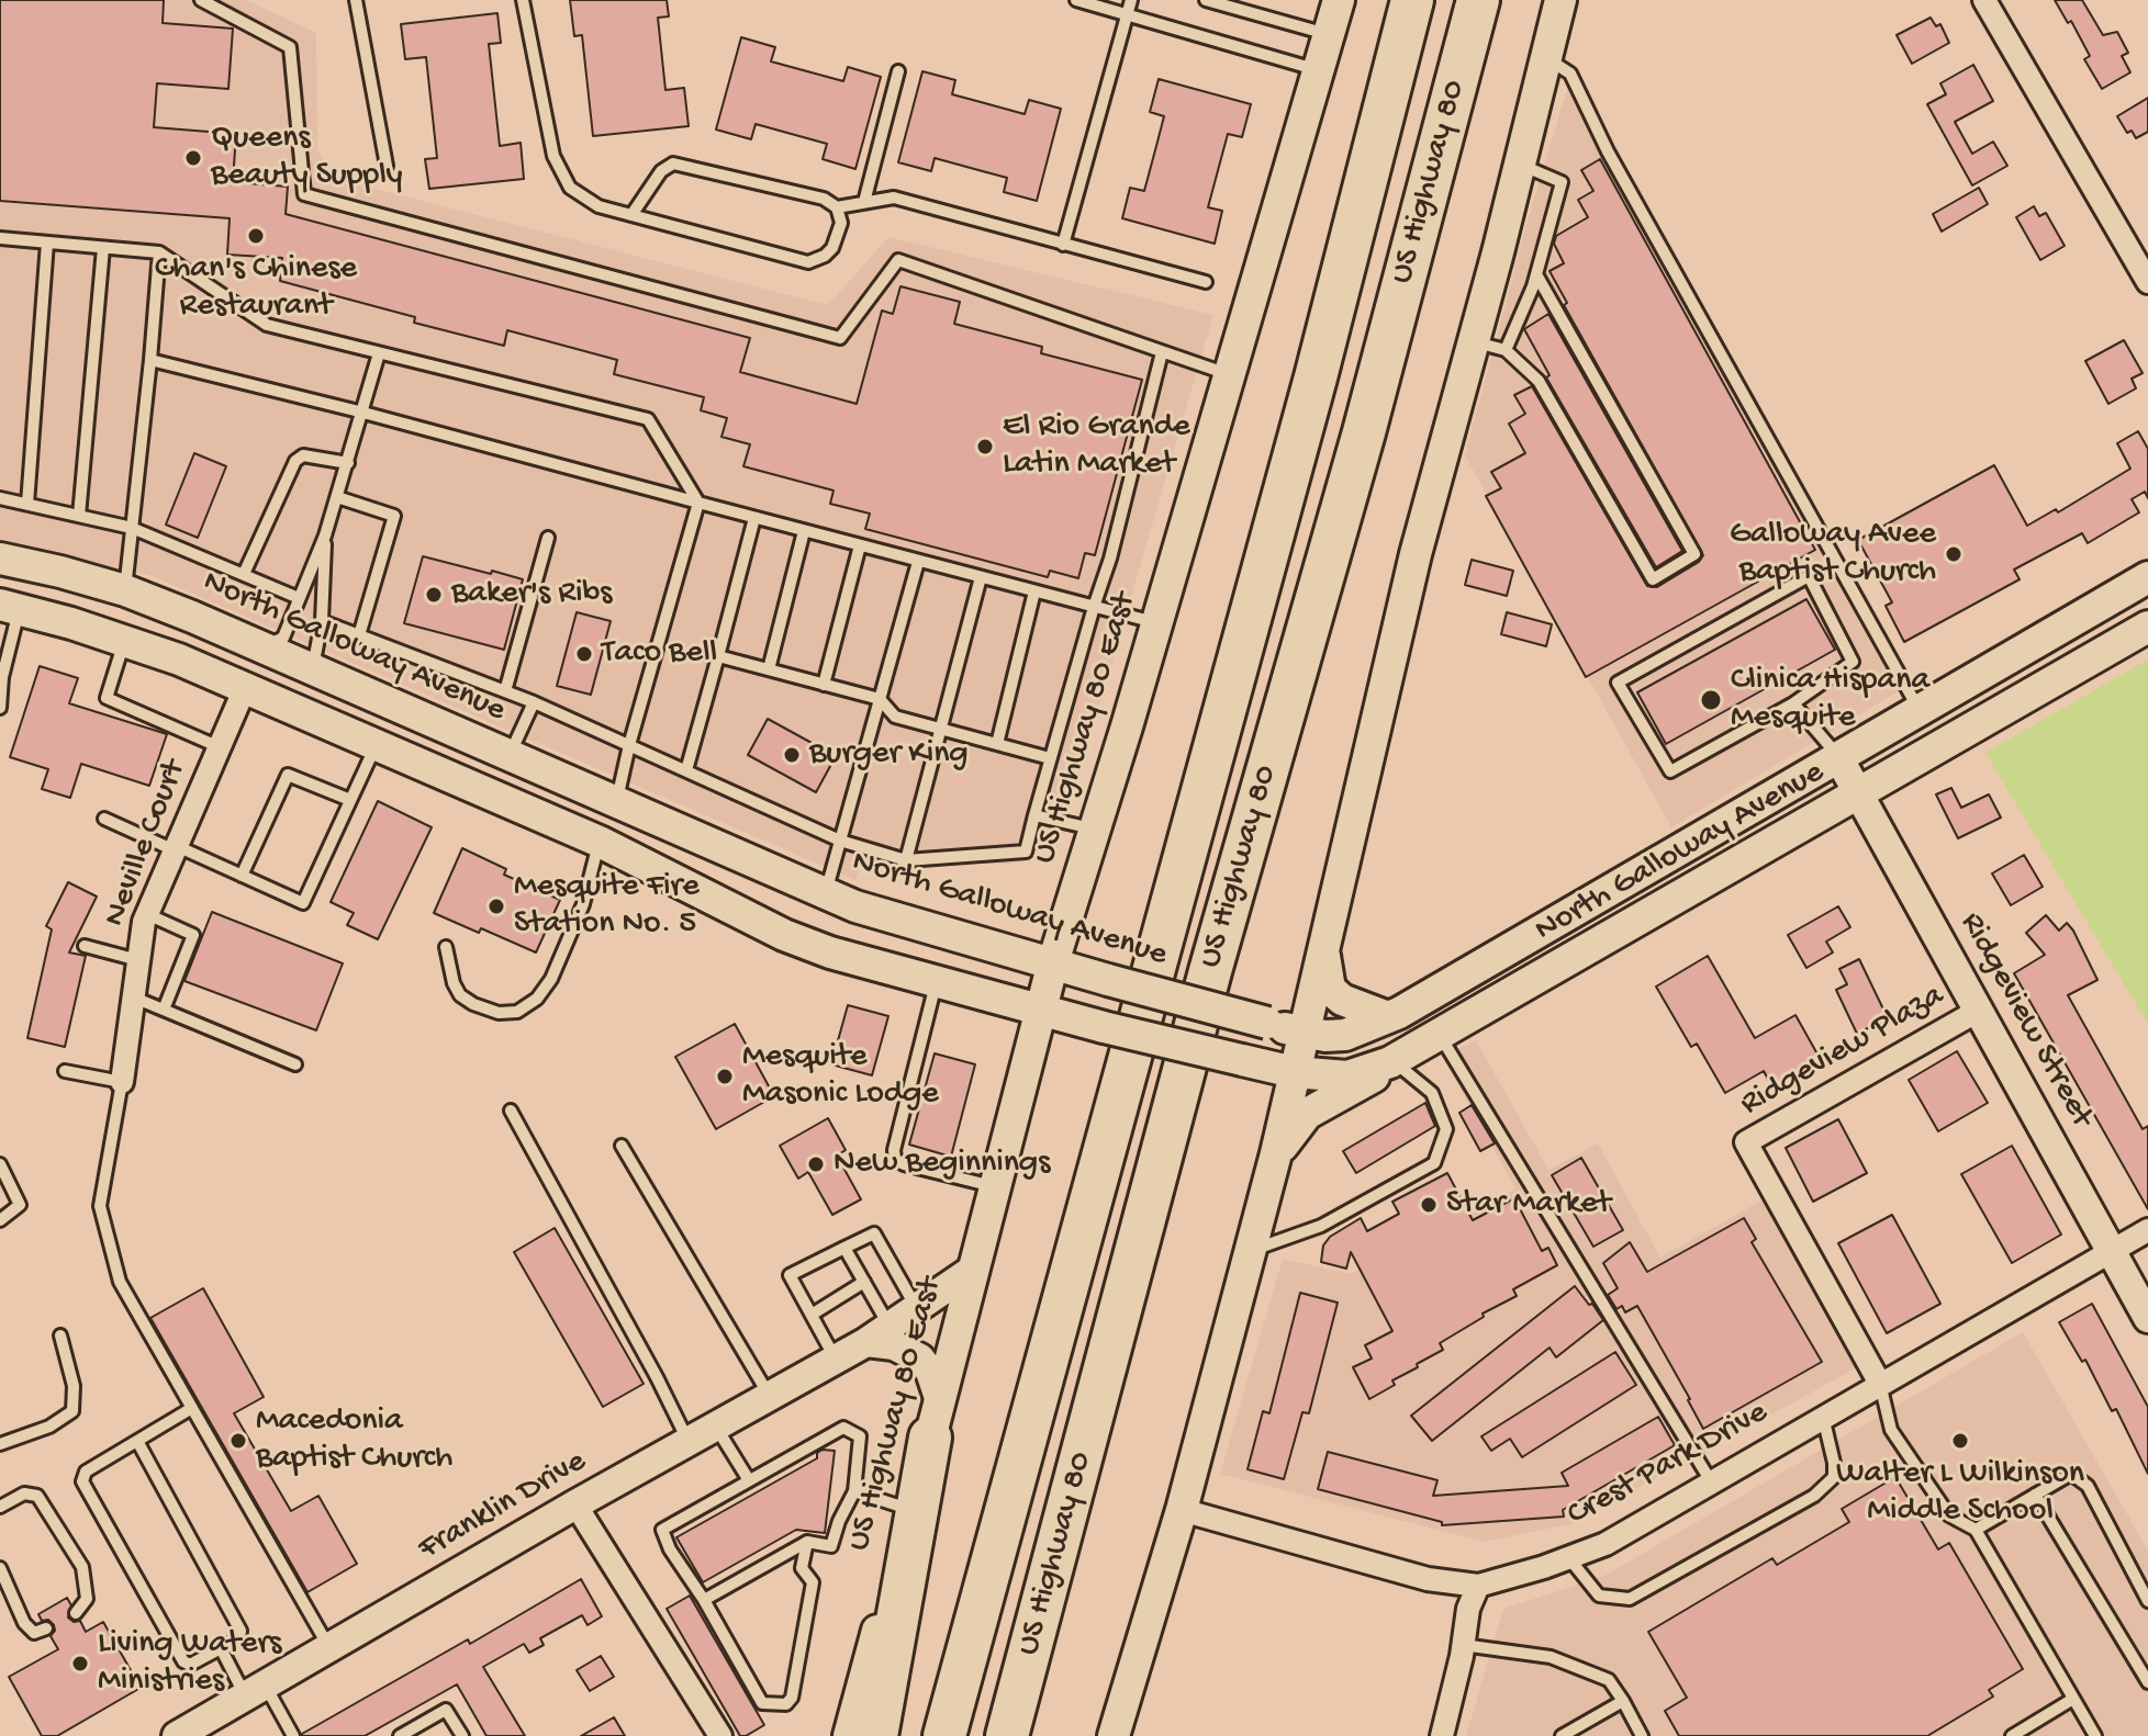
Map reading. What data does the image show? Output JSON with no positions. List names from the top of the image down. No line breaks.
{"streets":{"highway":["US Highway 80"],"main road":["North Galloway Avenue","US Highway 80 East"],"street":["Neville Court","Ridgeview Street","Ridgeview Plaza","Crest Park Drive","Franklin Drive"]},"crossings":[["North Galloway Avenue","US Highway 80 East"],["North Galloway Avenue","Neville Court"],["North Galloway Avenue","Ridgeview Street"],["US Highway 80 East","Franklin Drive"],["Ridgeview Street","Ridgeview Plaza"],["Ridgeview Street","Crest Park Drive"],["Ridgeview Plaza","Crest Park Drive"]],"places":["Queens Beauty Supply","Chan's Chinese Restaurant","El Rio Grande Latin Market","Galloway Avee Baptist Church","Baker's Ribs","Taco Bell","Clinica Hispana Mesquite","Burger King","Mesquite Fire Station No. 5","Mesquite Masonic Lodge","New Beginnings","Star Market","Macedonia Baptist Church","Walter L Wilkinson Middle School","Living Waters Ministries"]}
